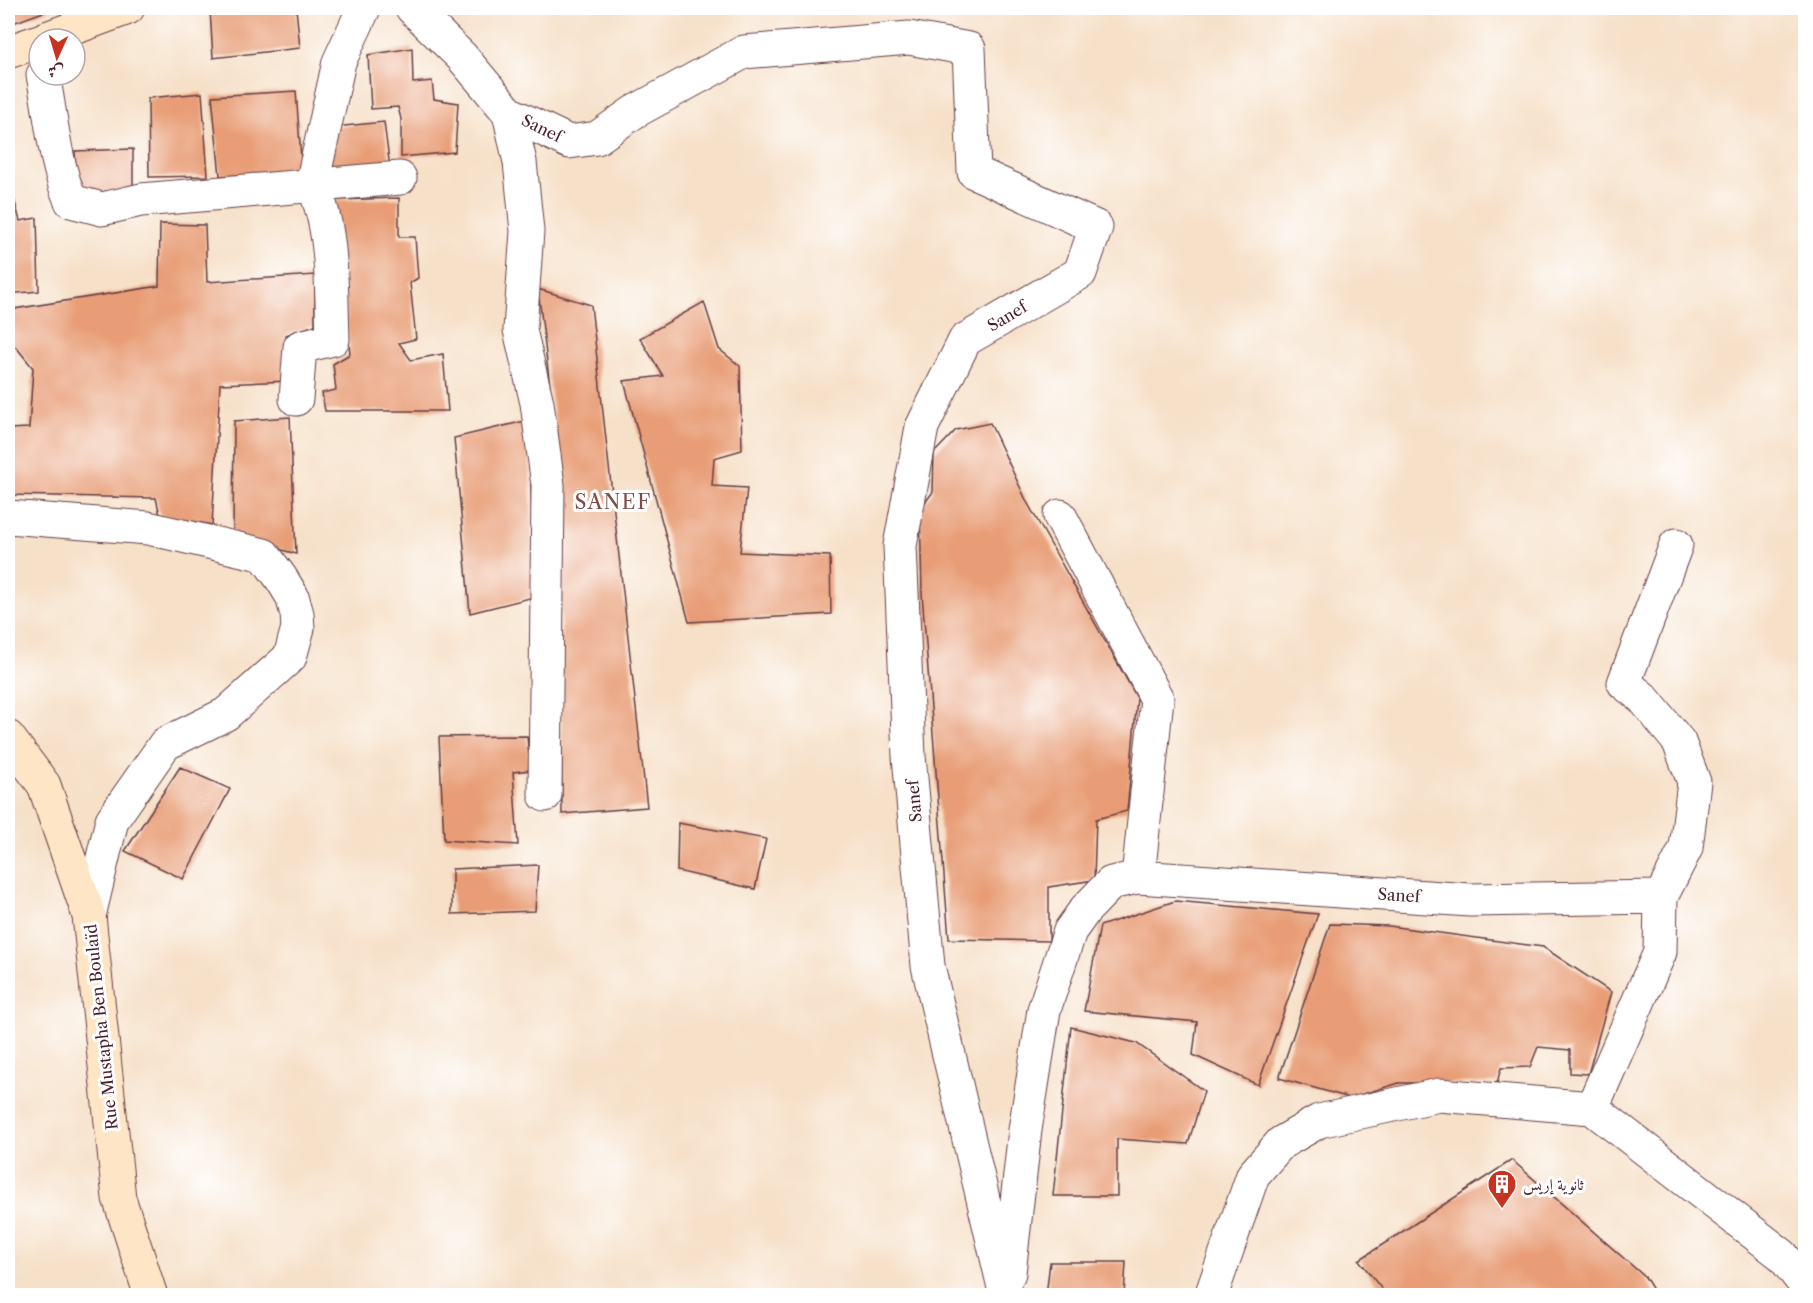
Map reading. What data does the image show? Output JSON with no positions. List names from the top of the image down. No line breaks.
{"streets":{"street":["Sanef","Rue Mustapha Ben Boulaïd"]},"districts":["SANEF"],"places":{"building":["ثانوية إريس"]},"north":"bottom"}
